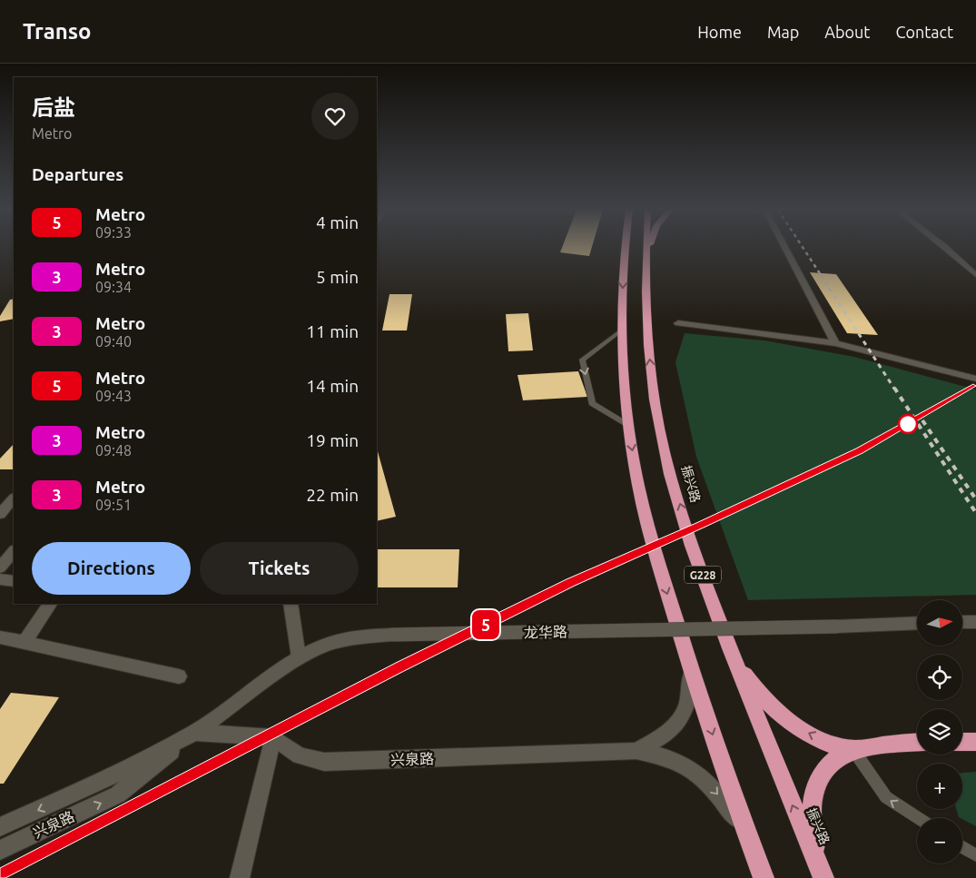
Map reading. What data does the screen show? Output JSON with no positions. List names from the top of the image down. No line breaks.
{"streets":{"highway":["振兴路","G228"],"street":["龙华路","兴泉路"]},"crossings":[["龙华路","兴泉路"]],"lines":["metro line 5"],"north":"right","page":{"header":"Transo","nav":["Home","Map","About","Contact"],"on_map":"5","heading":[["后盐","Metro"],"Departures"],"list":[{"mark":"5","name":"Metro","note":"09:33","value":"4 min"},{"mark":"3","name":"Metro","note":"09:34","value":"5 min"},{"mark":"3","name":"Metro","note":"09:40","value":"11 min"},{"mark":"5","name":"Metro","note":"09:43","value":"14 min"},{"mark":"3","name":"Metro","note":"09:48","value":"19 min"},{"mark":"3","name":"Metro","note":"09:51","value":"22 min"}],"buttons":["Directions","Tickets"],"map_buttons":["+","−"]}}
